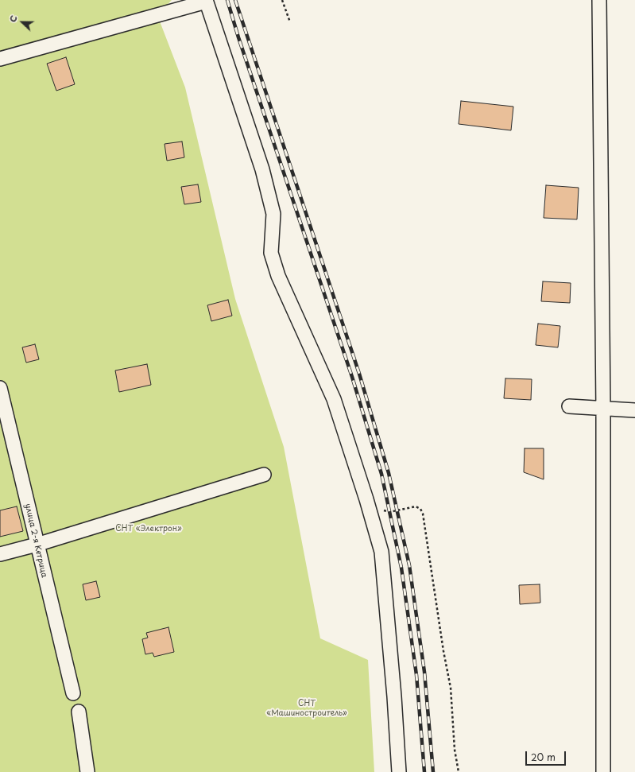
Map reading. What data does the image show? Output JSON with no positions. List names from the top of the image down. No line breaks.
{"streets":{"street":["улица 2-я Кетрица"]},"parks":["СНТ «Электрон»","СНТ «Машиностроитель»"],"scale_bar":"20 m","north":"left"}
